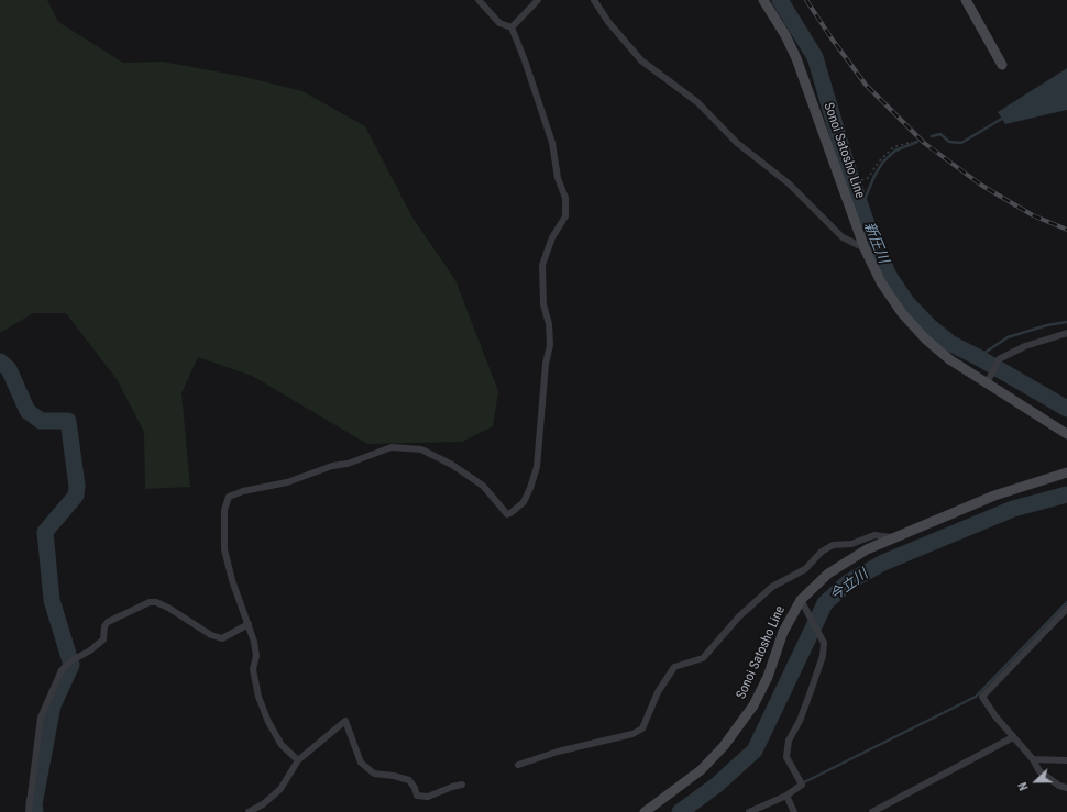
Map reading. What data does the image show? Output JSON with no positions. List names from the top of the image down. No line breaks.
{"streets":{"main road":["Sonoi Satosho Line"]},"water":["新圧川","今立川"],"north":"left"}
